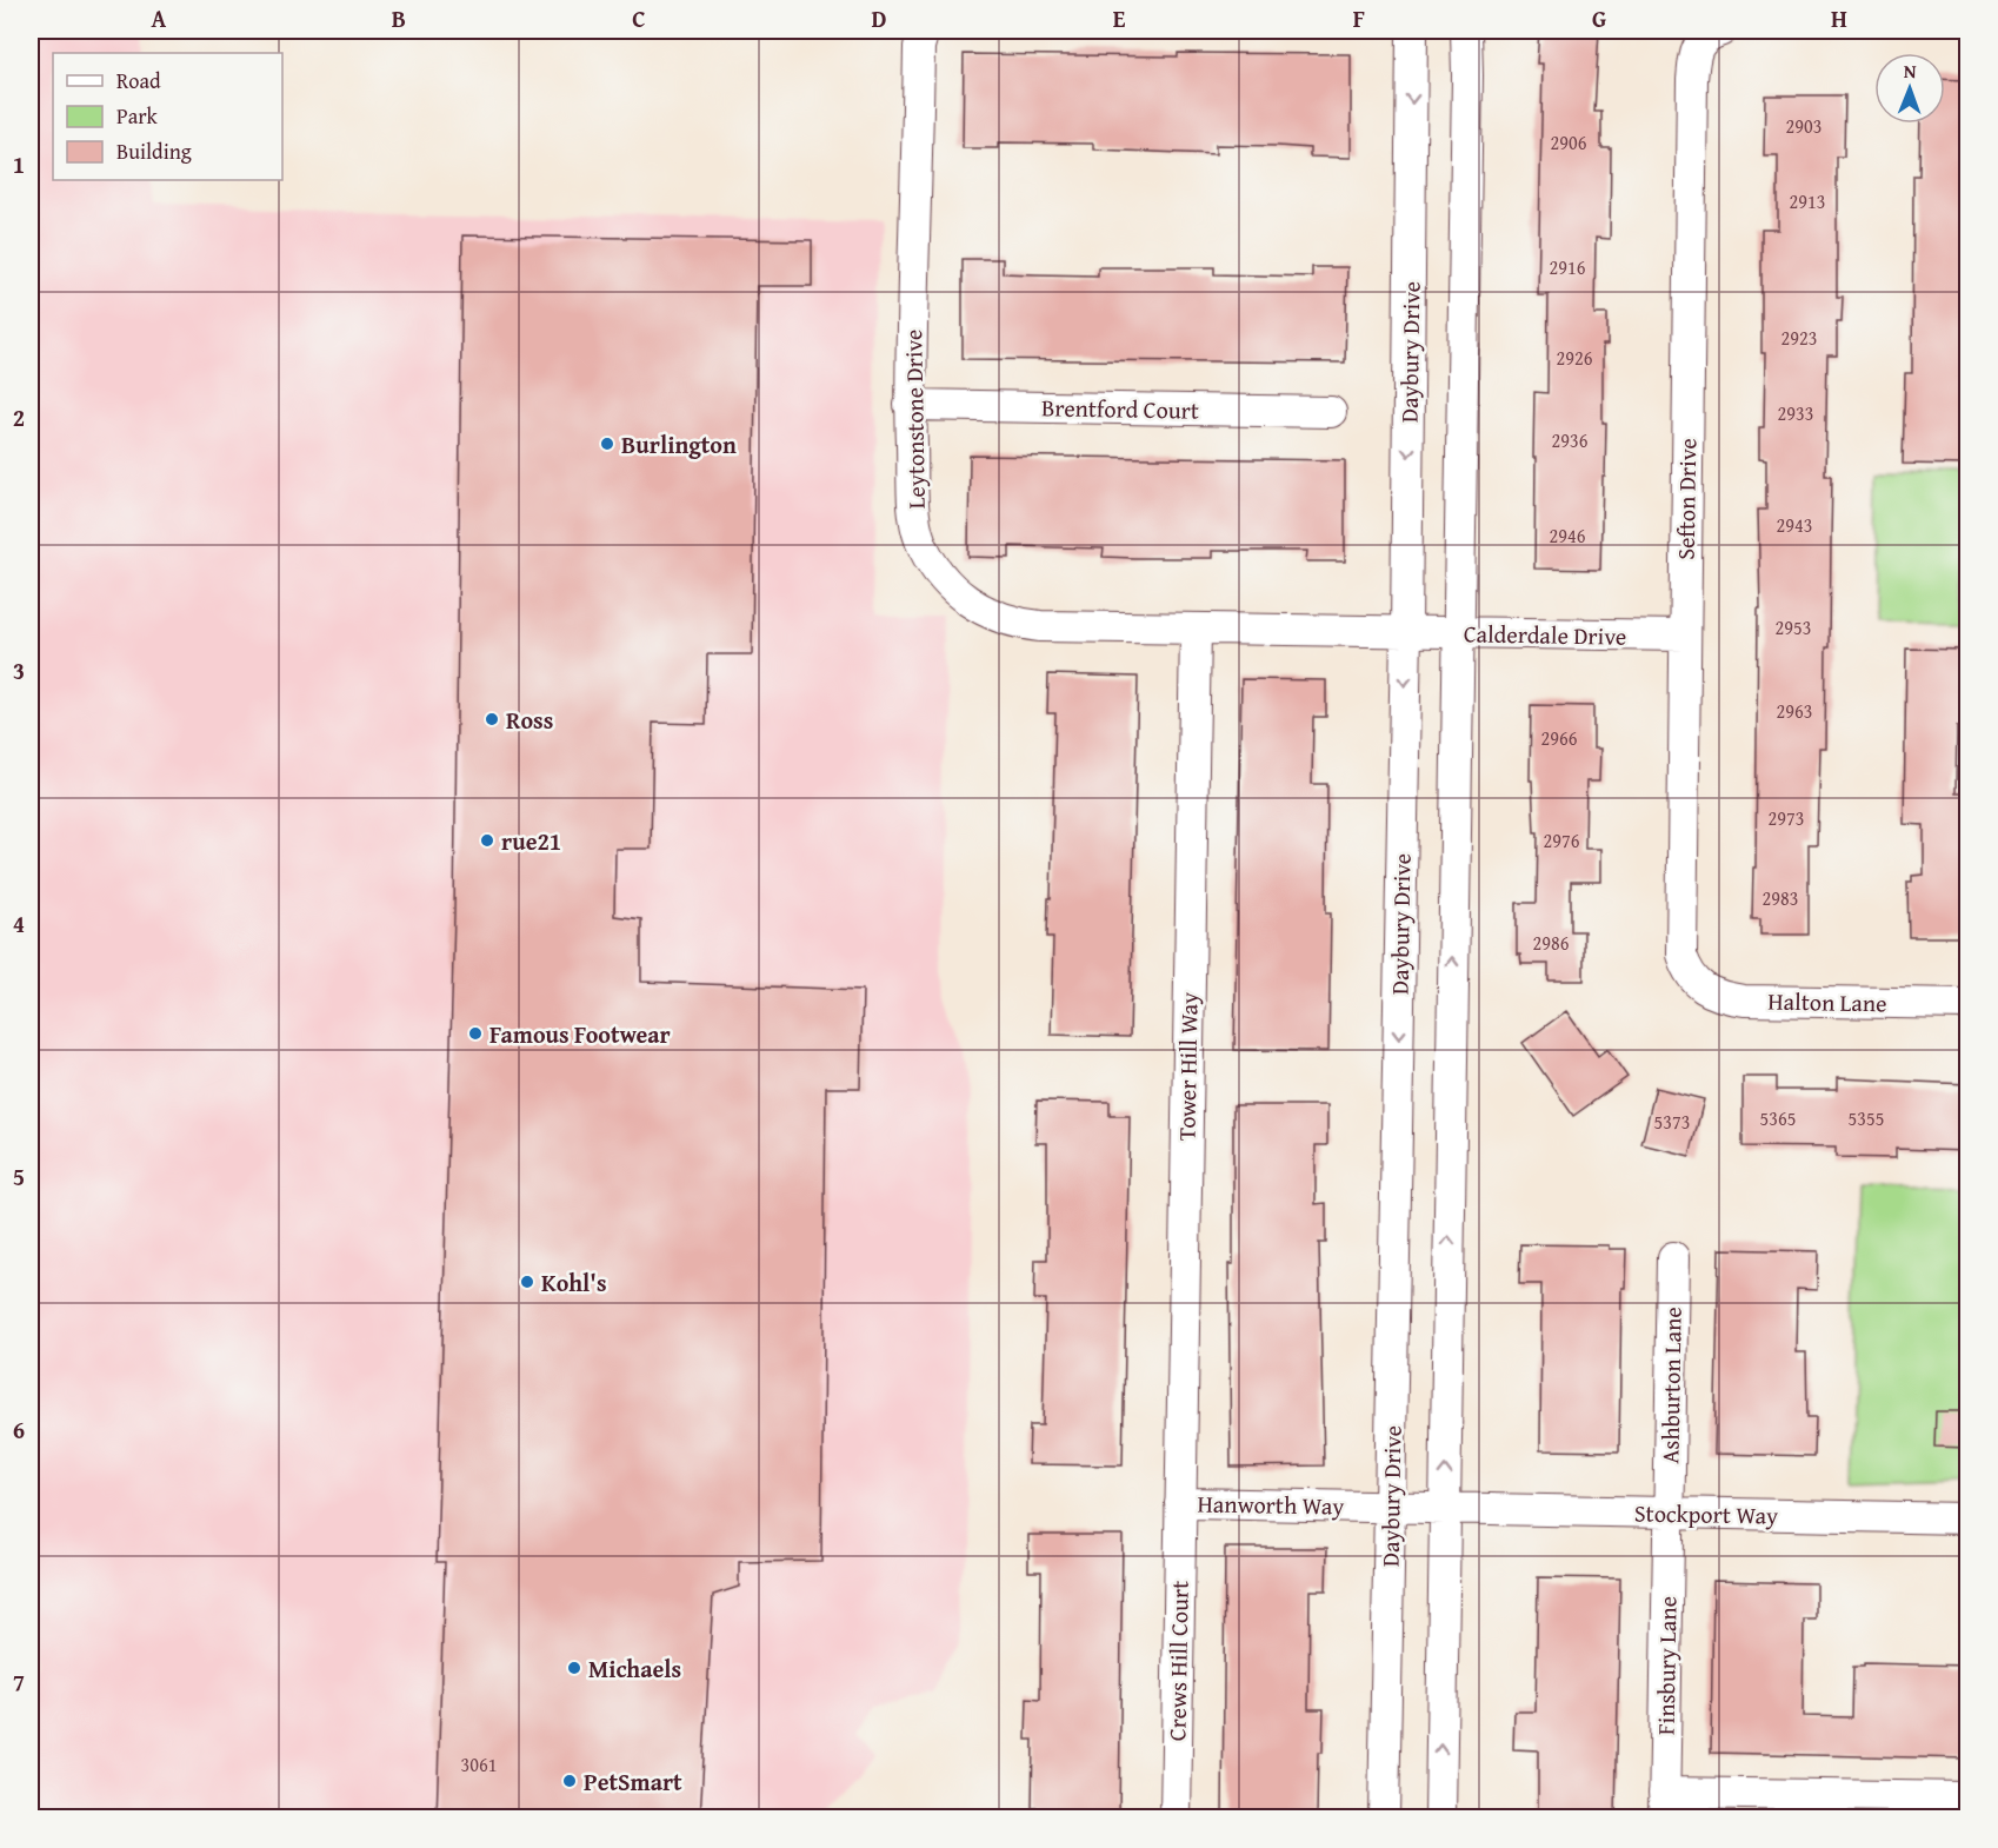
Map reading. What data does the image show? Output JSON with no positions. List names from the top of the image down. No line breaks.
{"streets":{"street":["Daybury Drive","Brentford Court","Leytonstone Drive","Sefton Drive","Calderdale Drive","Halton Lane","Tower Hill Way","Ashburton Lane","Hanworth Way","Stockport Way","Crews Hill Court","Finsbury Lane"]},"crossings":[["Daybury Drive","Leytonstone Drive"],["Daybury Drive","Calderdale Drive"],["Daybury Drive","Hanworth Way"],["Brentford Court","Leytonstone Drive"],["Leytonstone Drive","Calderdale Drive"],["Leytonstone Drive","Tower Hill Way"],["Sefton Drive","Calderdale Drive"],["Sefton Drive","Halton Lane"],["Tower Hill Way","Hanworth Way"],["Tower Hill Way","Crews Hill Court"],["Ashburton Lane","Stockport Way"],["Ashburton Lane","Finsbury Lane"],["Hanworth Way","Stockport Way"],["Hanworth Way","Crews Hill Court"],["Stockport Way","Finsbury Lane"]],"places":["Burlington","Ross","rue21","Famous Footwear","Kohl's","Michaels","PetSmart"],"house_numbers":["2903","2906","2913","2916","2923","2926","2933","2936","2943","2946","2953","2963","2966","2973","2976","2983","2986","5365","5355","5373","3061"],"legend":["Road","Park","Building"],"north":"top","grid":{"columns":["A","B","C","D","E","F","G","H"],"rows":["1","2","3","4","5","6","7"]}}
